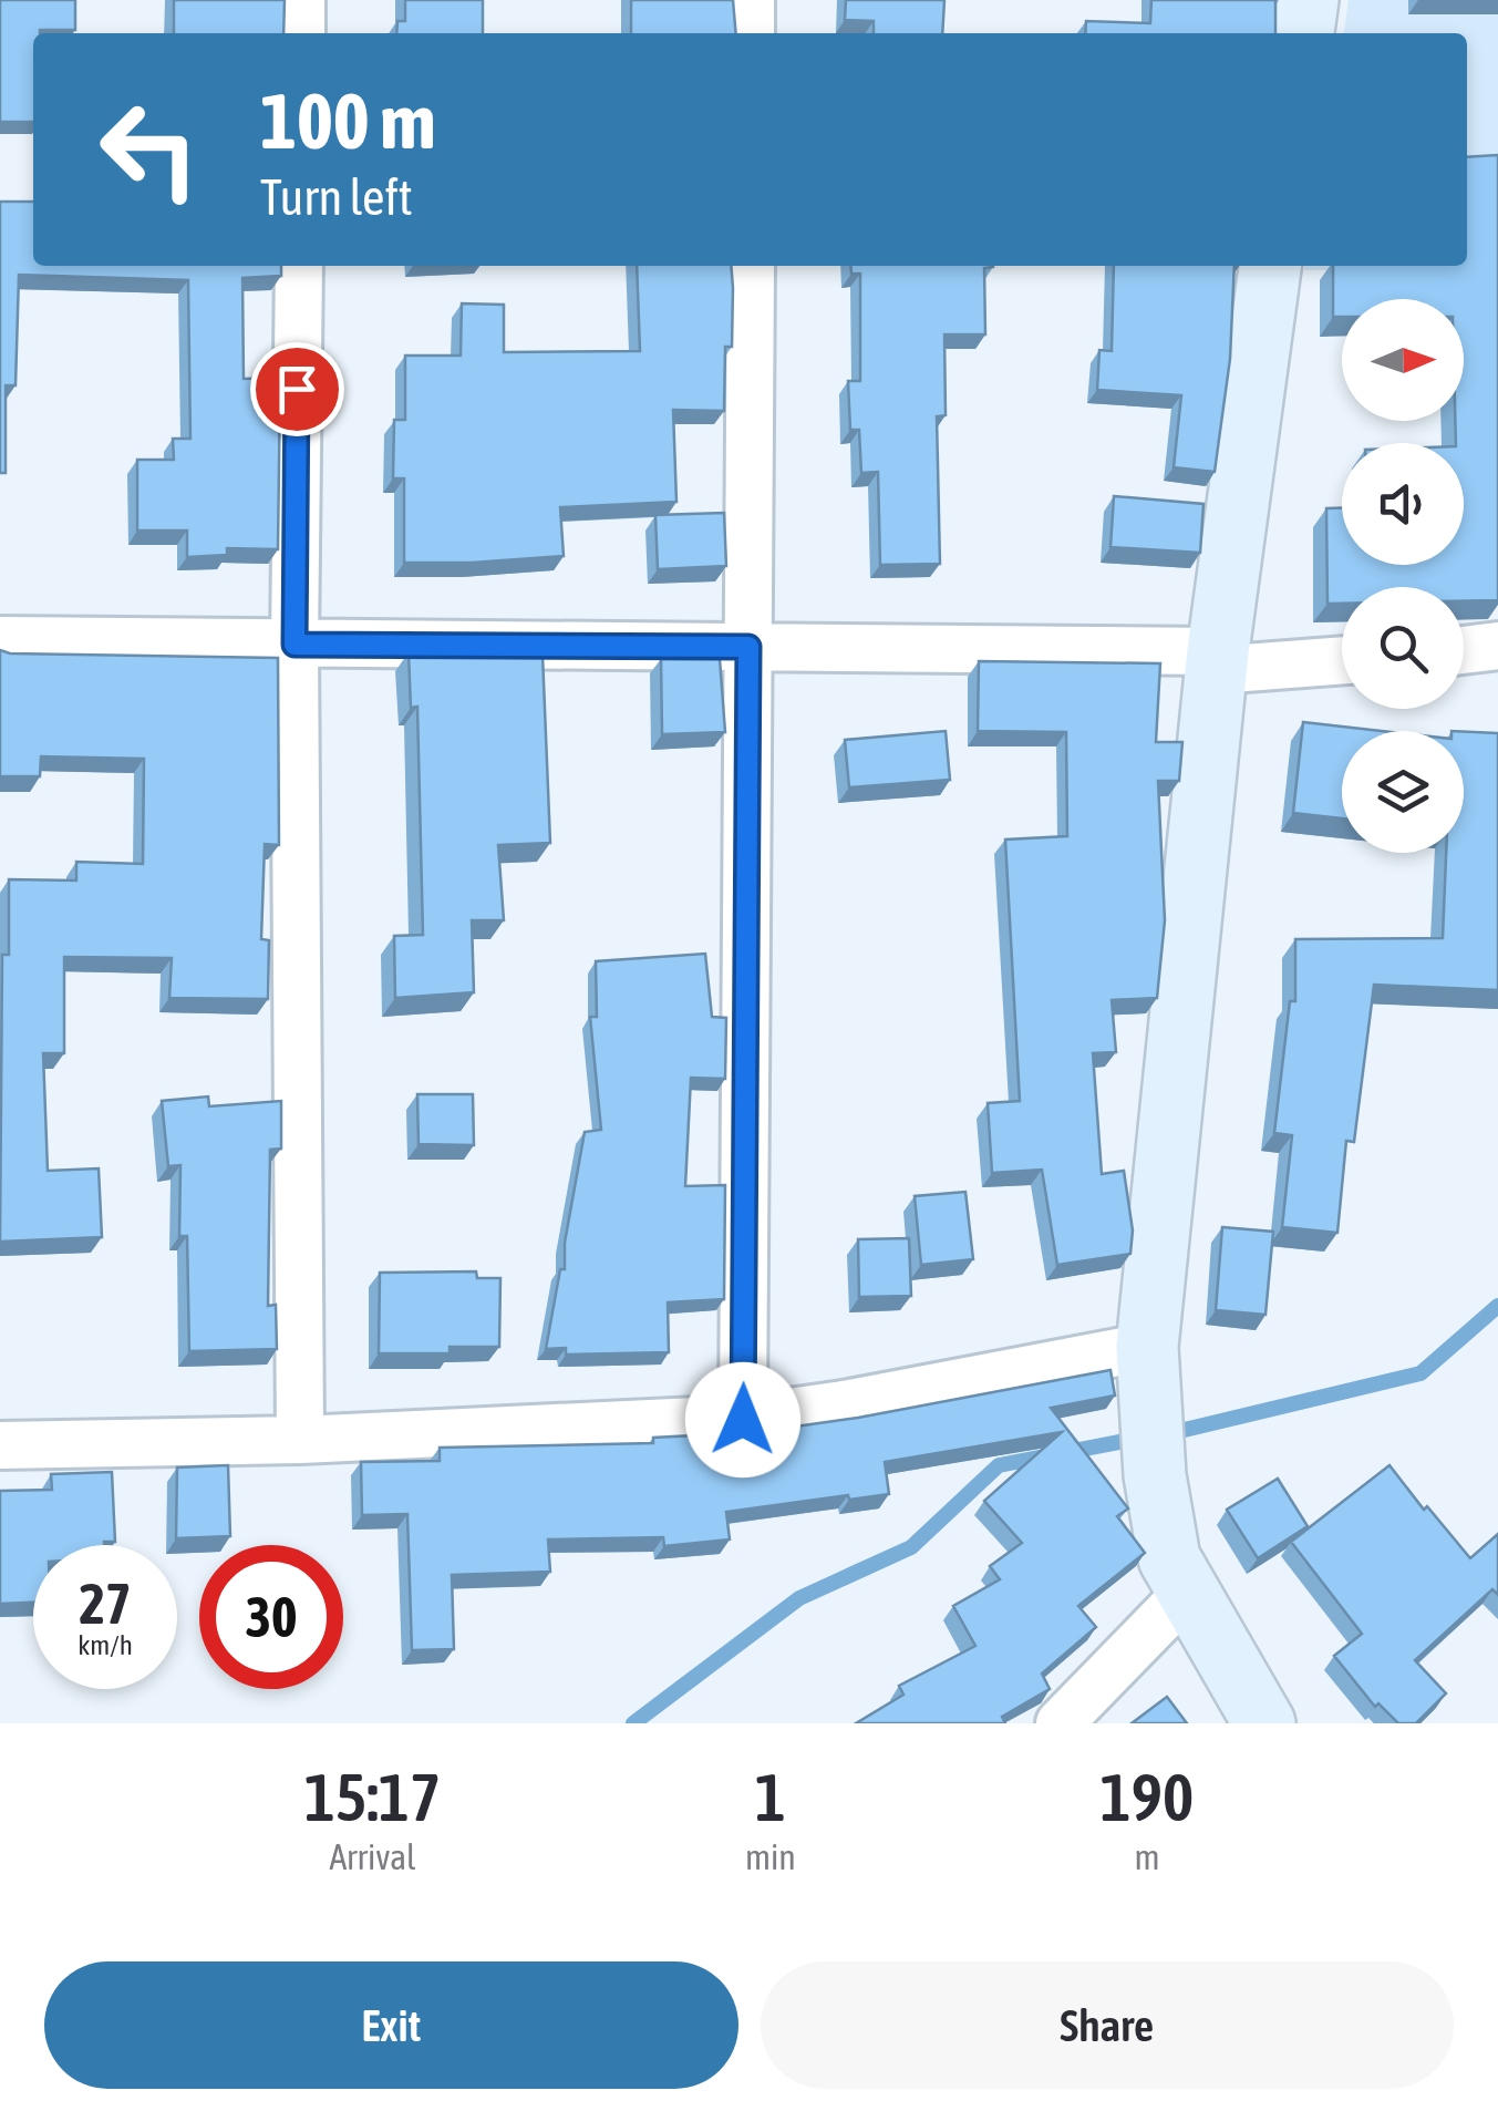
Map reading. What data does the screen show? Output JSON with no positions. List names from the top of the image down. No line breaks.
{"north":"right","page":{"turn":["100 m","Turn left"],"speed":"27 km/h","limit":"30","eta":["15:17","Arrival","1","min","190","m"],"buttons":["Exit","Share"]}}
